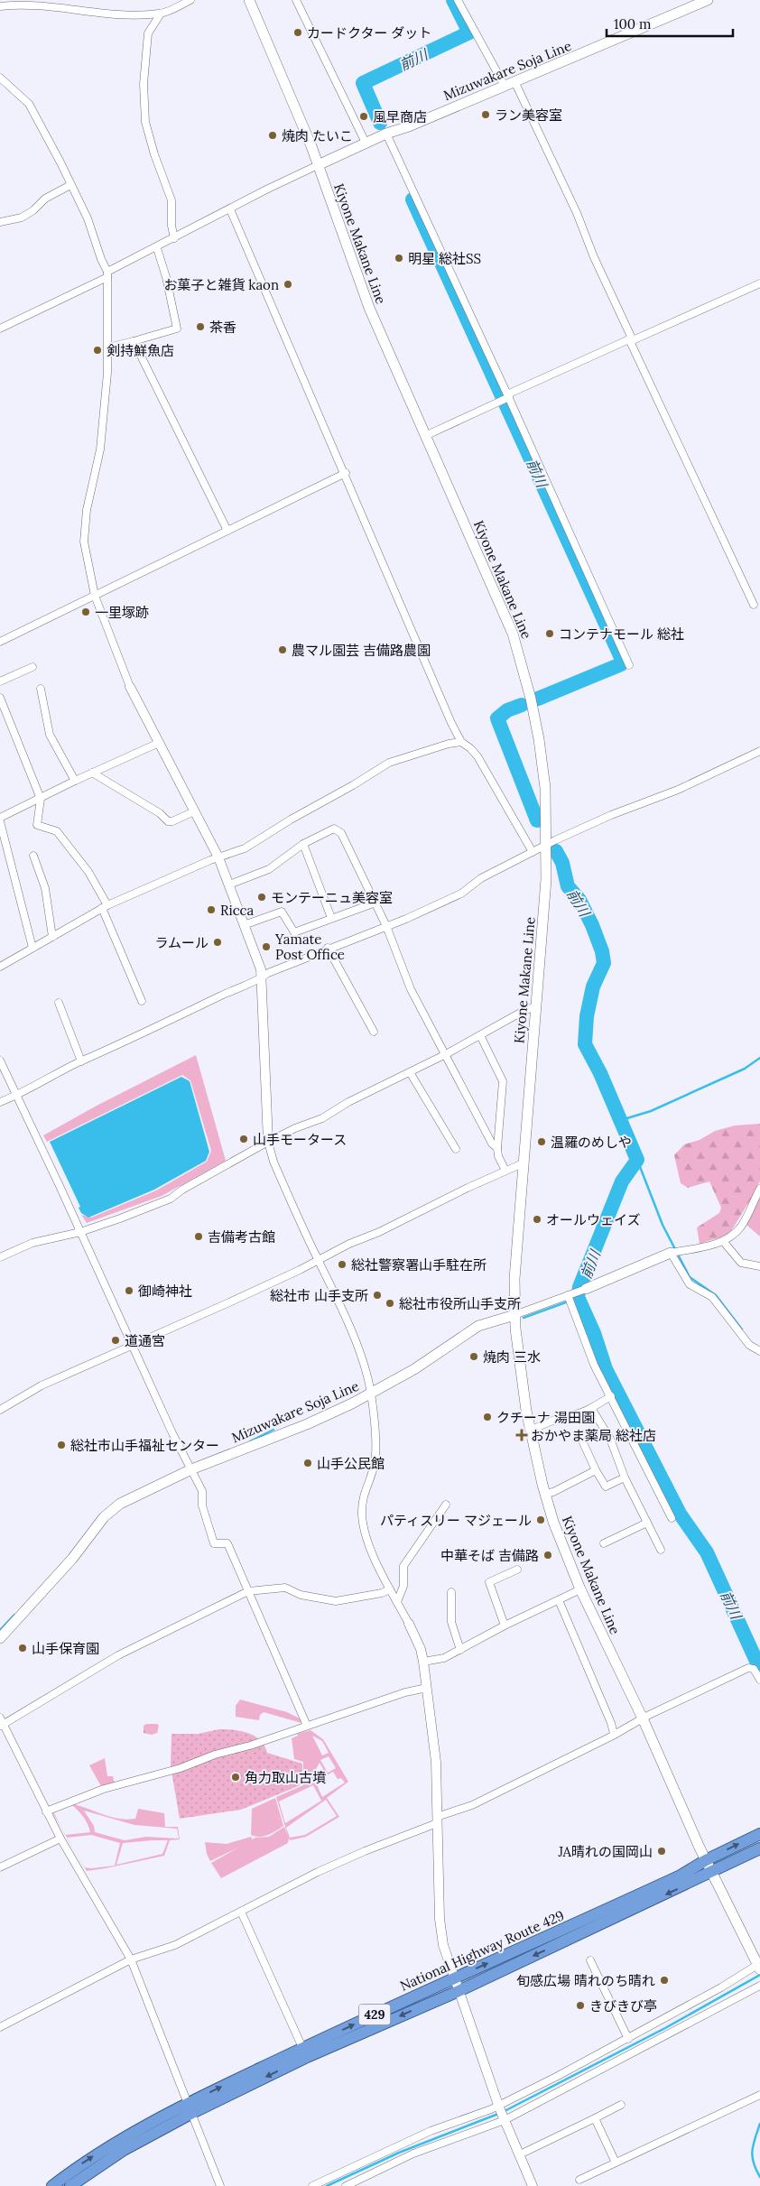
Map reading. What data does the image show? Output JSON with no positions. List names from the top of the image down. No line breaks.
{"streets":{"highway":["National Highway Route 429","429"],"main road":["Mizuwakare Soja Line","Kiyone Makane Line"]},"crossings":[["Mizuwakare Soja Line","Kiyone Makane Line"],["Kiyone Makane Line","National Highway Route 429"]],"water":["前川"],"places":{"other":["カードクター ダット","ラン美容室","風早商店","焼肉 たいこ","明星 総社SS","お菓子と雑貨 kaon","茶香","剣持鮮魚店","一里塚跡","コンテナモール 総社","農マル園芸 吉備路農園","モンテーニュ美容室","Ricca","ラムール","Yamate Post Office","山手モータース","温羅のめしや","オールウェイズ","吉備考古館","総社警察署山手駐在所","御崎神社","総社市 山手支所","総社市役所山手支所","道通宮","焼肉 三水","クチーナ 湯田園","総社市山手福祉センター","山手公民館","パティスリー マジェール","中華そば 吉備路","山手保育園","角力取山古墳","JA晴れの国岡山","旬感広場 晴れのち晴れ","きびきび亭"],"health":["おかやま薬局 総社店"]},"scale_bar":"100 m"}
